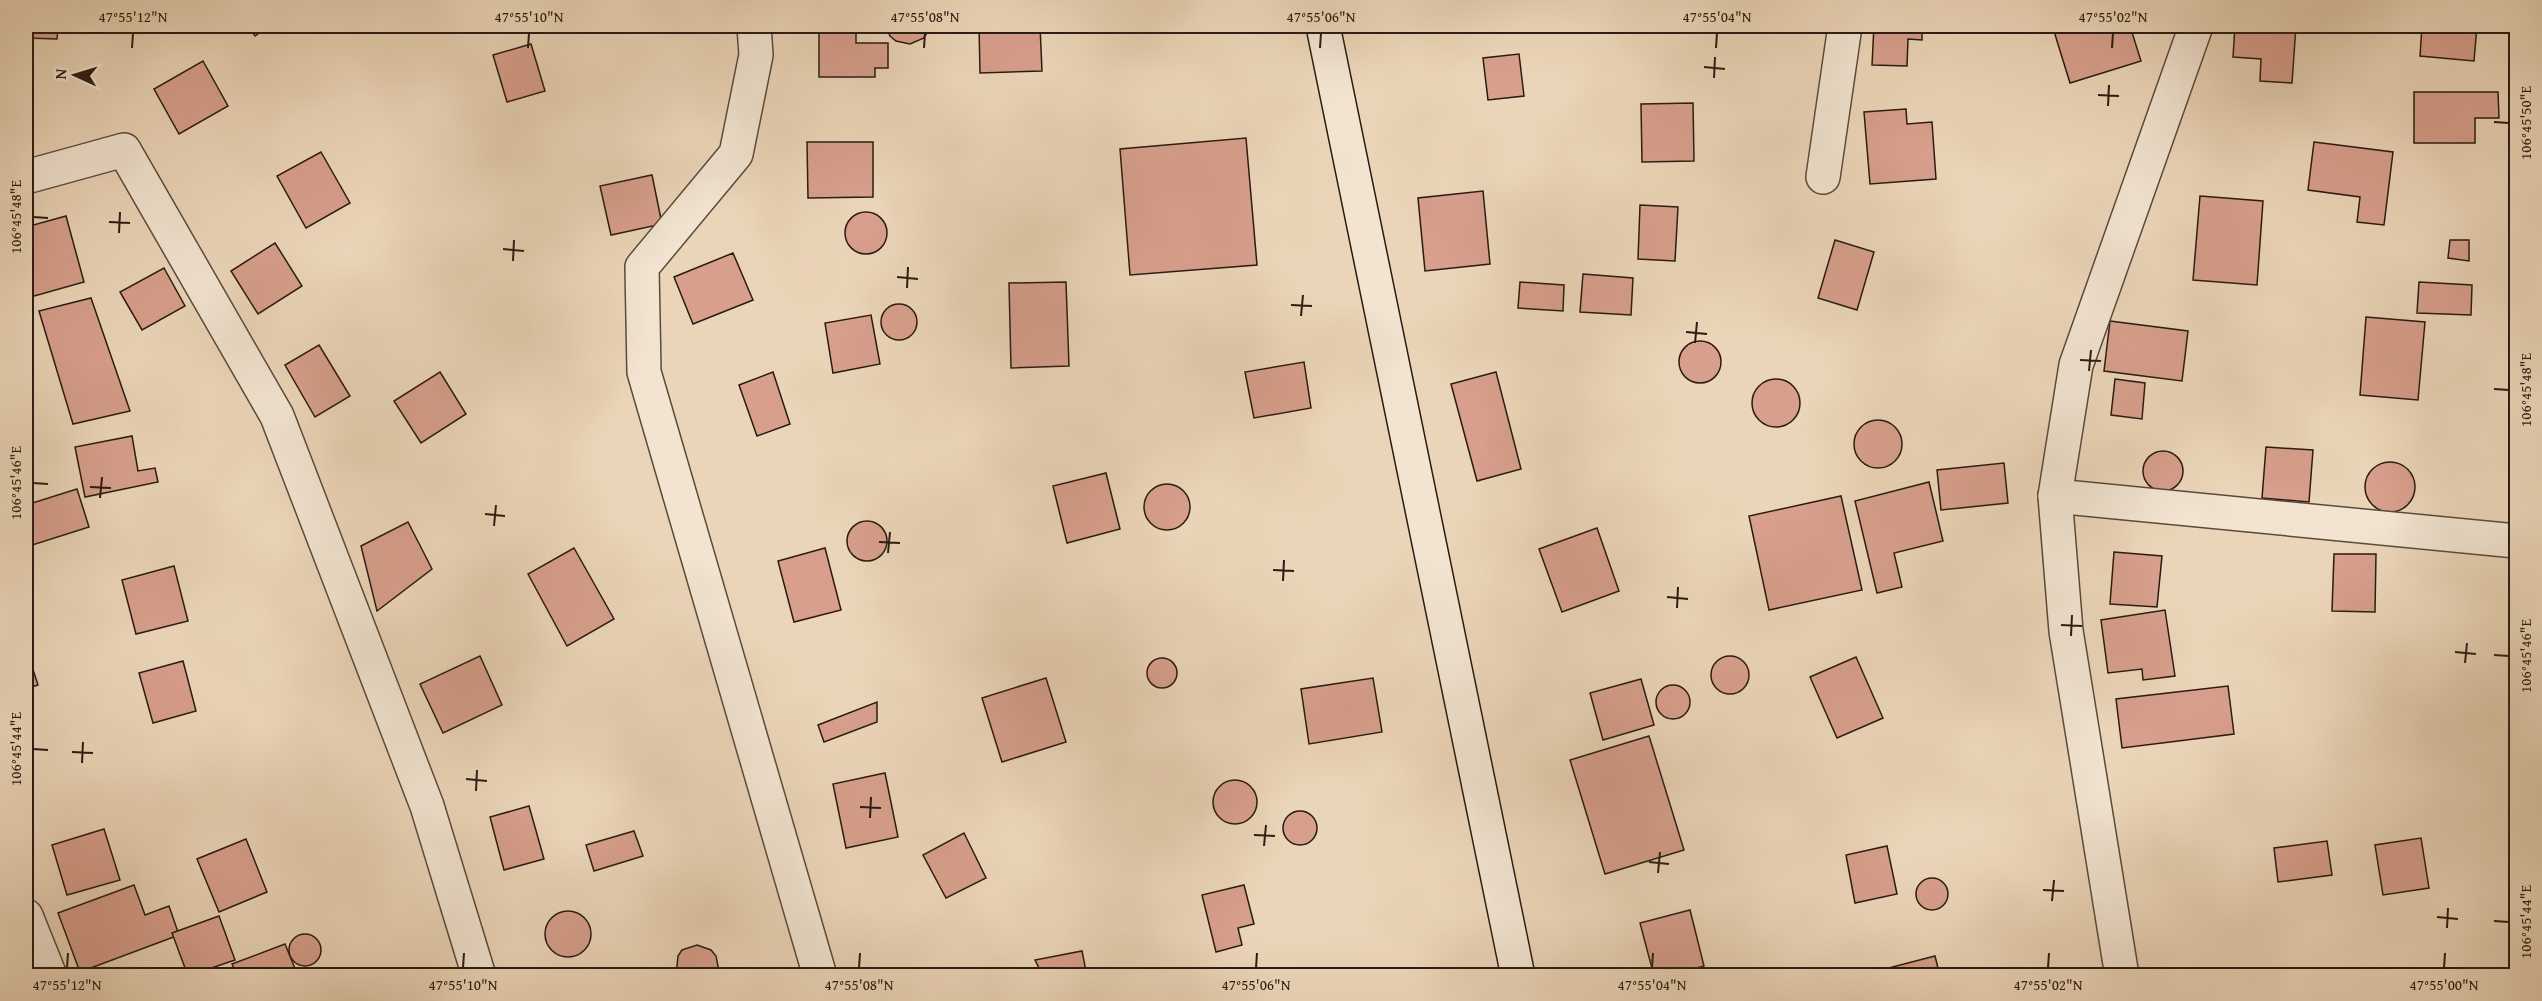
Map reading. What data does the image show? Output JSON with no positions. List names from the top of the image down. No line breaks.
{"north":"left","coordinates":["47°55'12\"N","47°55'10\"N","47°55'08\"N","47°55'06\"N","47°55'04\"N","47°55'02\"N","106°45'50\"E","106°45'48\"E","106°45'46\"E","106°45'44\"E","47°55'00\"N"]}
